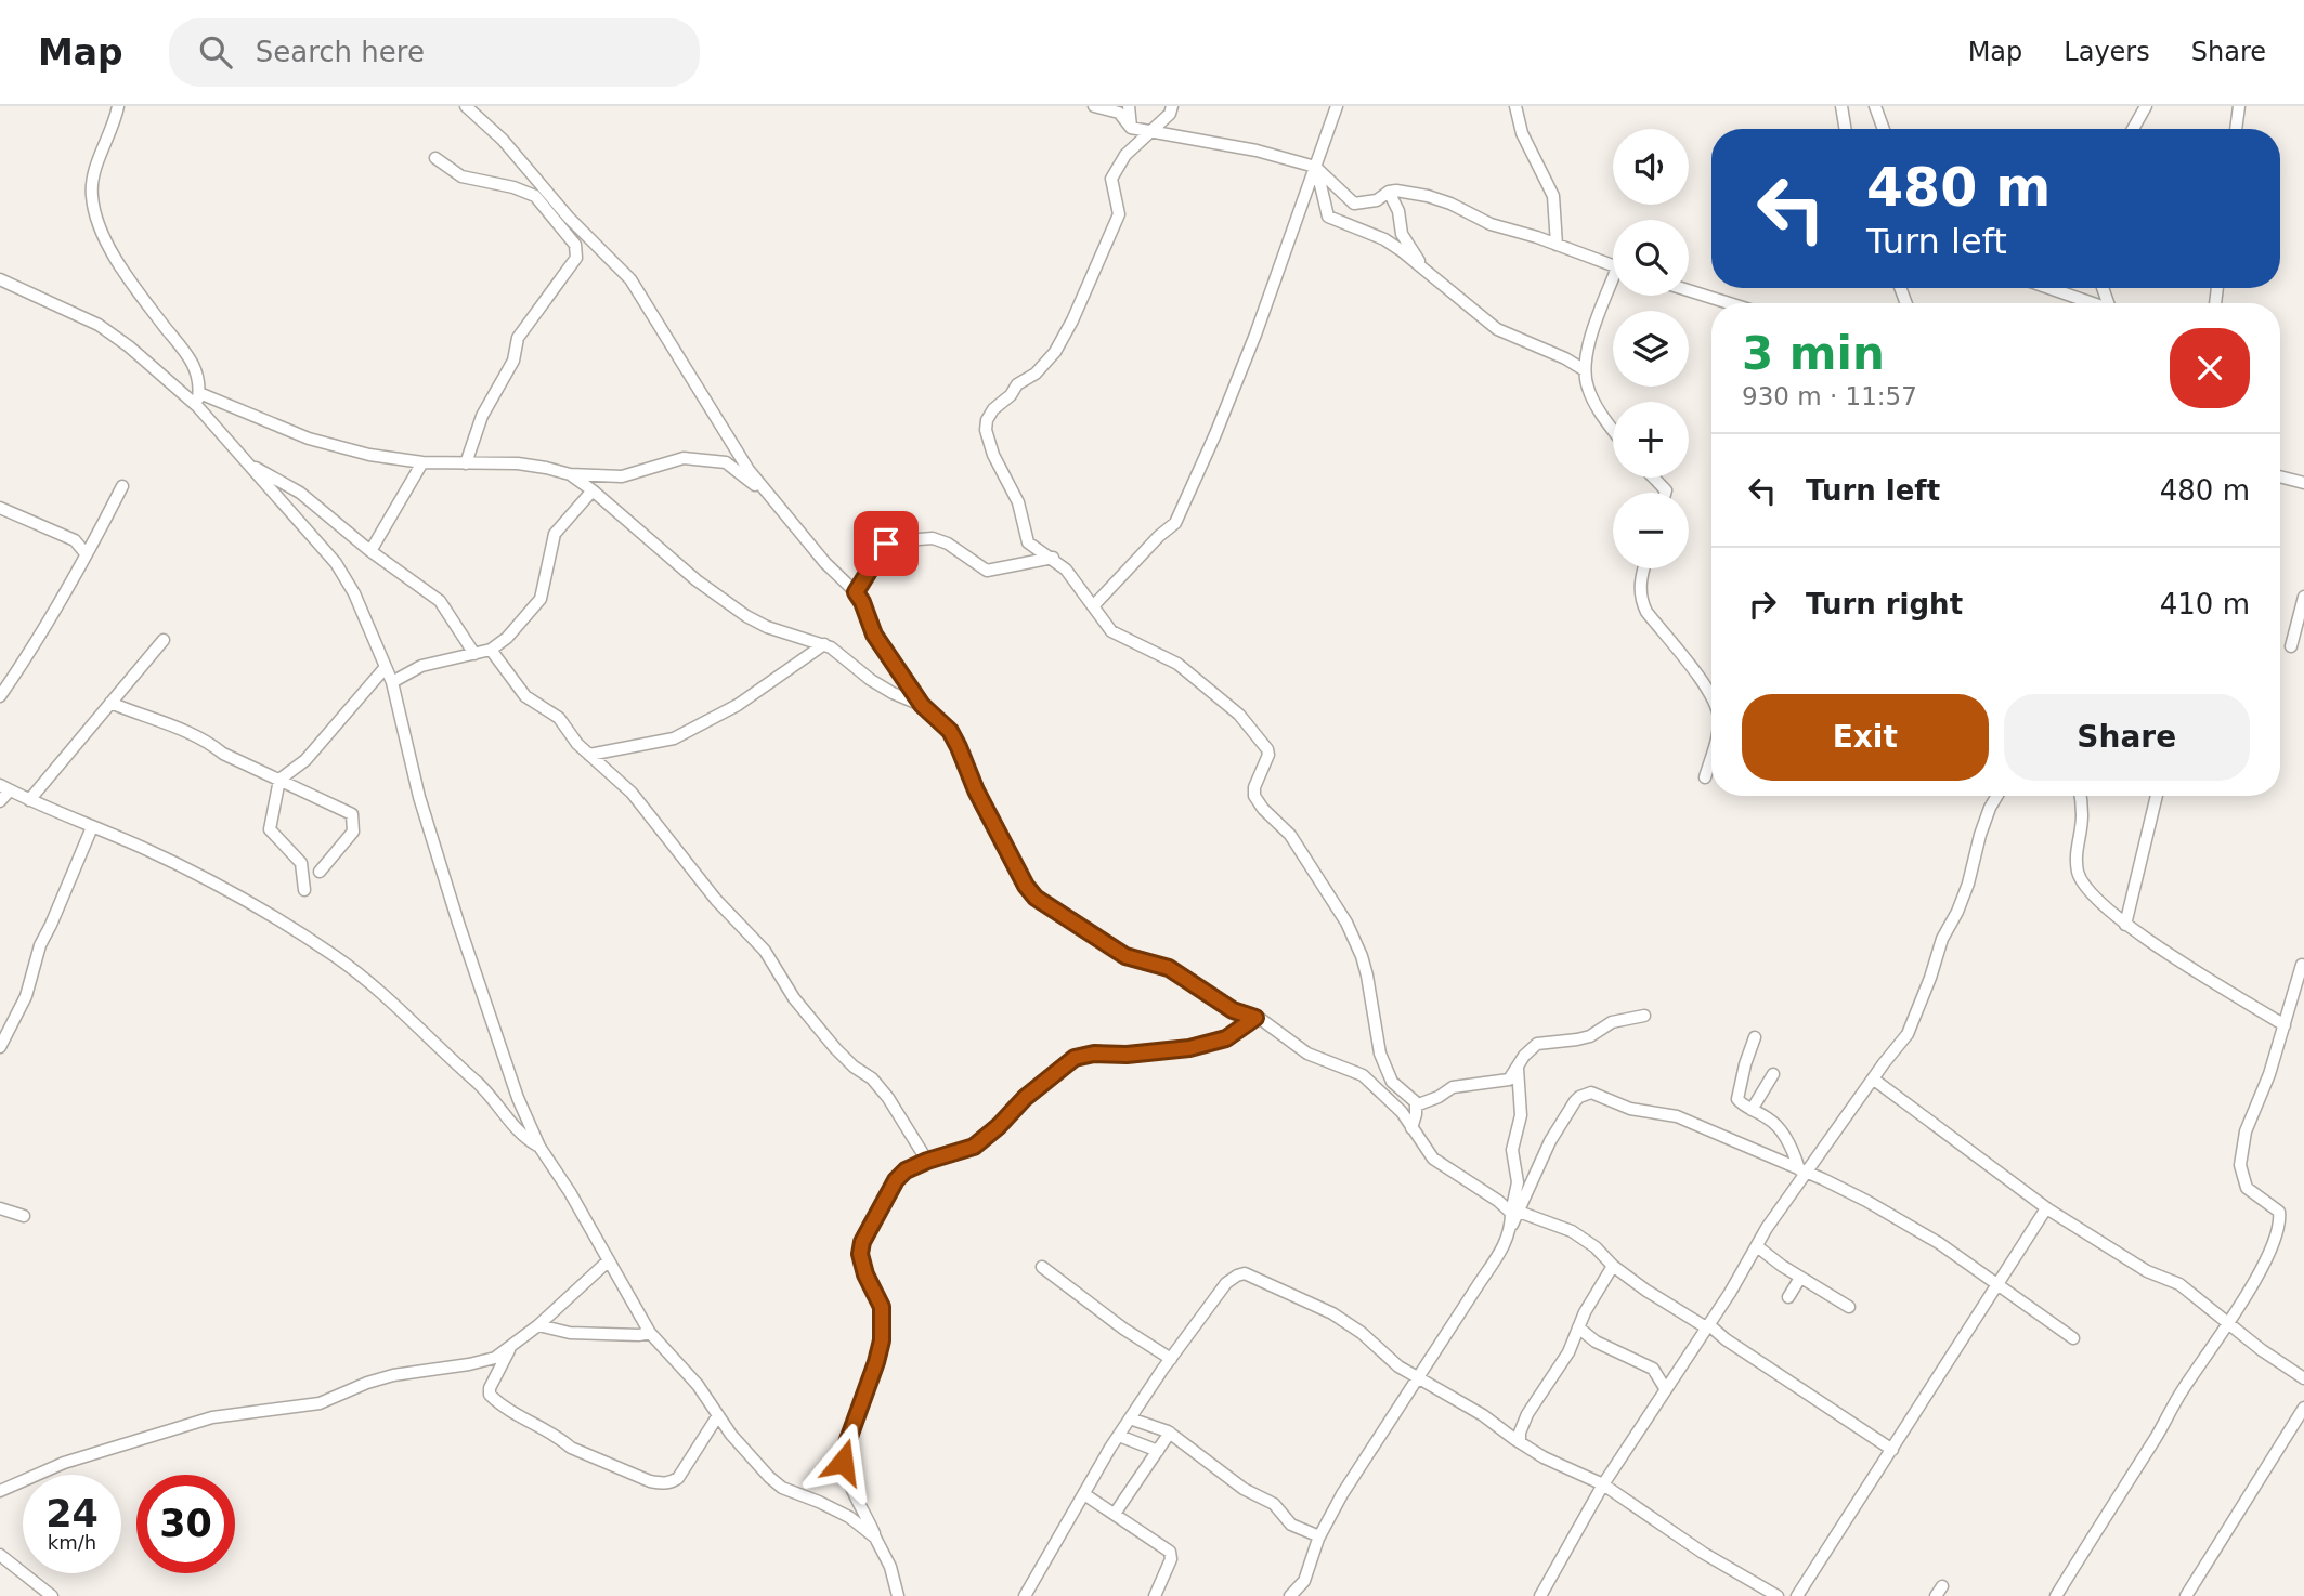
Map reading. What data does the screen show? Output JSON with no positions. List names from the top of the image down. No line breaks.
{"page":{"header":"Map","search":"Search here","nav":["Map","Layers","Share"],"map_buttons":["+","−"],"turn":["480 m","Turn left"],"heading":["3 min","930 m · 11:57"],"list":[{"name":"Turn left","value":"480 m"},{"name":"Turn right","value":"410 m"}],"buttons":["Exit","Share"],"speed":"24 km/h","limit":"30"}}
